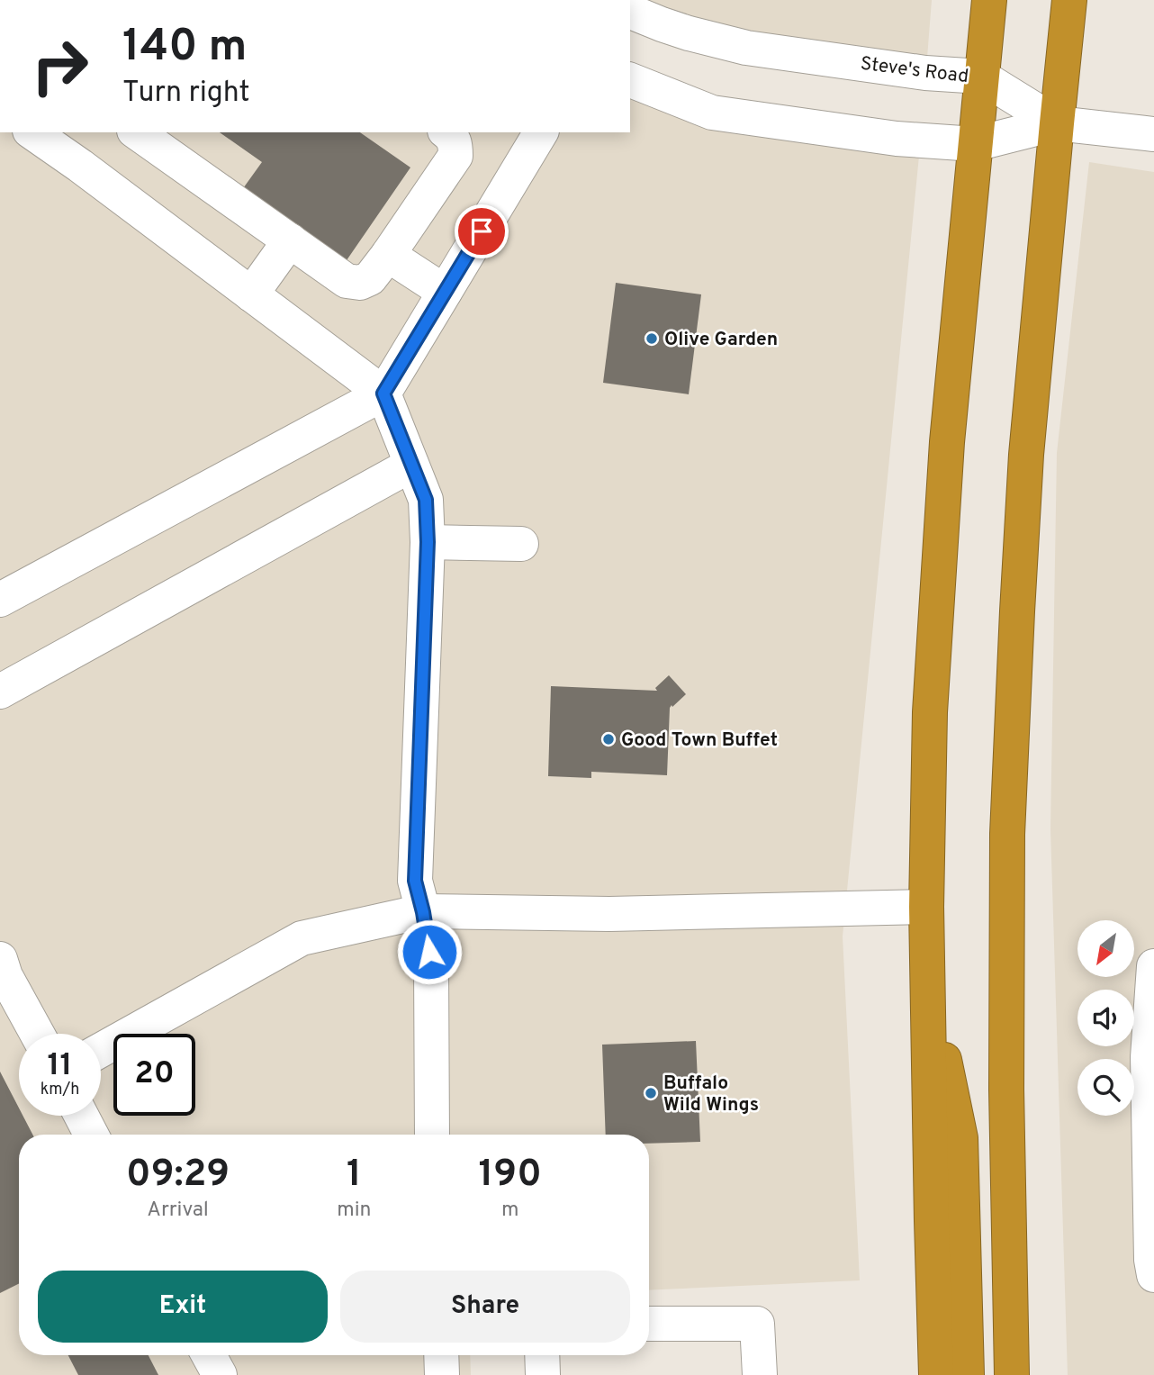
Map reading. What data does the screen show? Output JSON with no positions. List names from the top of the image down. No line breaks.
{"streets":{"street":["Steve's Road"]},"places":["Olive Garden","Good Town Buffet","Buffalo Wild Wings"],"north":"bottom left","page":{"turn":["140 m","Turn right"],"speed":"11 km/h","limit":"20","eta":["09:29","Arrival","1","min","190","m"],"buttons":["Exit","Share"]}}
